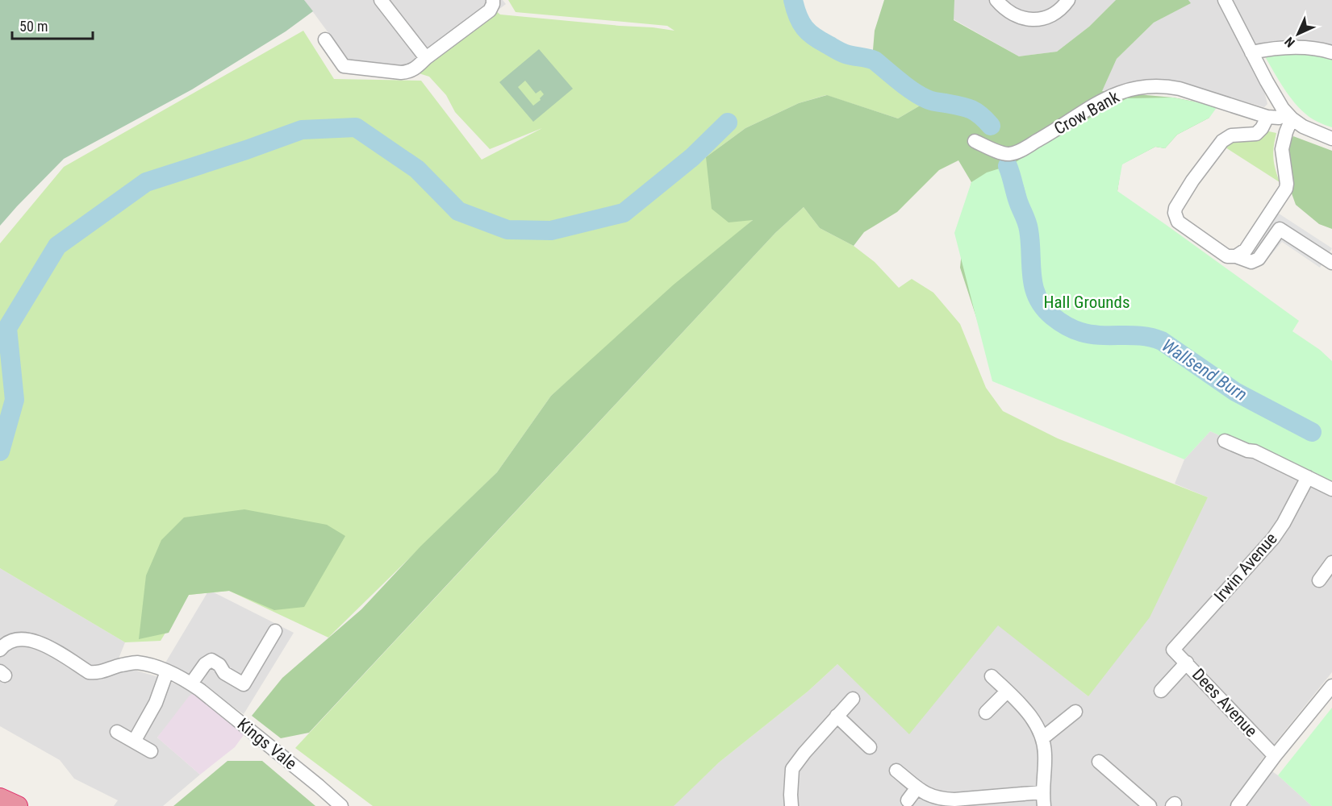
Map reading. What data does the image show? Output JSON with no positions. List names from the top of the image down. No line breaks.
{"streets":{"street":["Crow Bank","Irwin Avenue","Dees Avenue","Kings Vale"]},"crossings":[["Irwin Avenue","Dees Avenue"]],"water":["Wallsend Burn"],"parks":["Hall Grounds"],"scale_bar":"50 m","north":"bottom left"}
